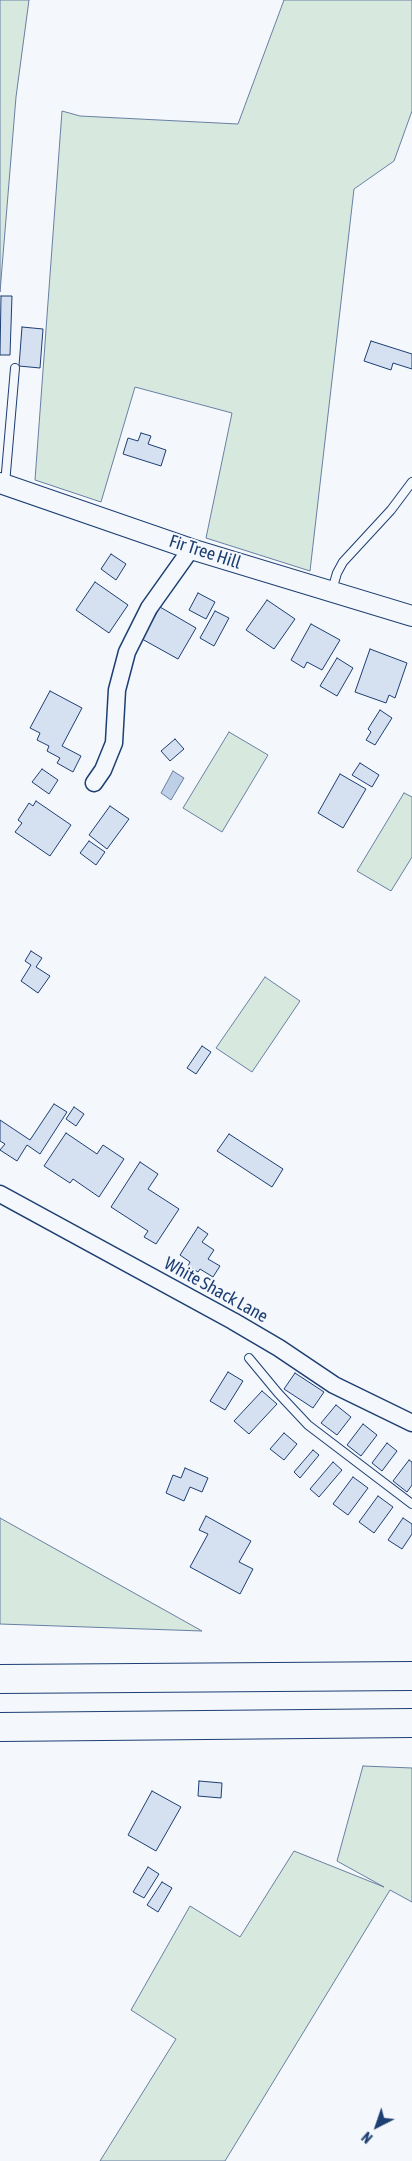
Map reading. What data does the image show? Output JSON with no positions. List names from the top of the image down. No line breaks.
{"streets":{"street":["Fir Tree Hill","White Shack Lane"]},"north":"bottom left"}
